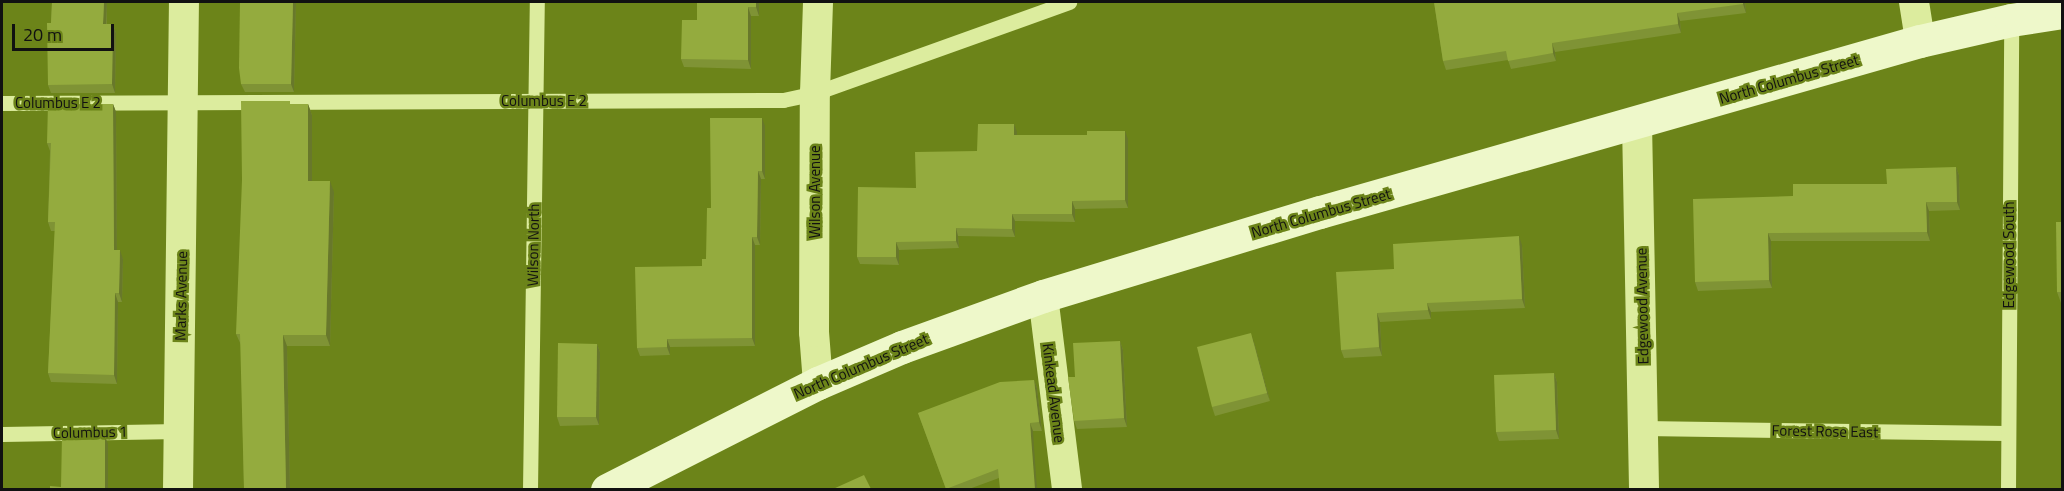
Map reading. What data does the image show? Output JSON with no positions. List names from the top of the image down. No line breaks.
{"streets":{"main road":["North Columbus Street"],"street":["Wilson Avenue","Marks Avenue","Edgewood Avenue","Kinkead Avenue"],"lane":["Columbus E 2","Wilson North","Edgewood South","Forest Rose East","Columbus 1"]},"crossings":[["North Columbus Street","Wilson Avenue"],["North Columbus Street","Edgewood South"],["North Columbus Street","Edgewood Avenue"],["North Columbus Street","Kinkead Avenue"],["Columbus E 2","Wilson Avenue"],["Columbus E 2","Wilson North"],["Columbus E 2","Marks Avenue"],["Edgewood South","Forest Rose East"],["Marks Avenue","Columbus 1"],["Edgewood Avenue","Forest Rose East"]],"scale_bar":"20 m"}
